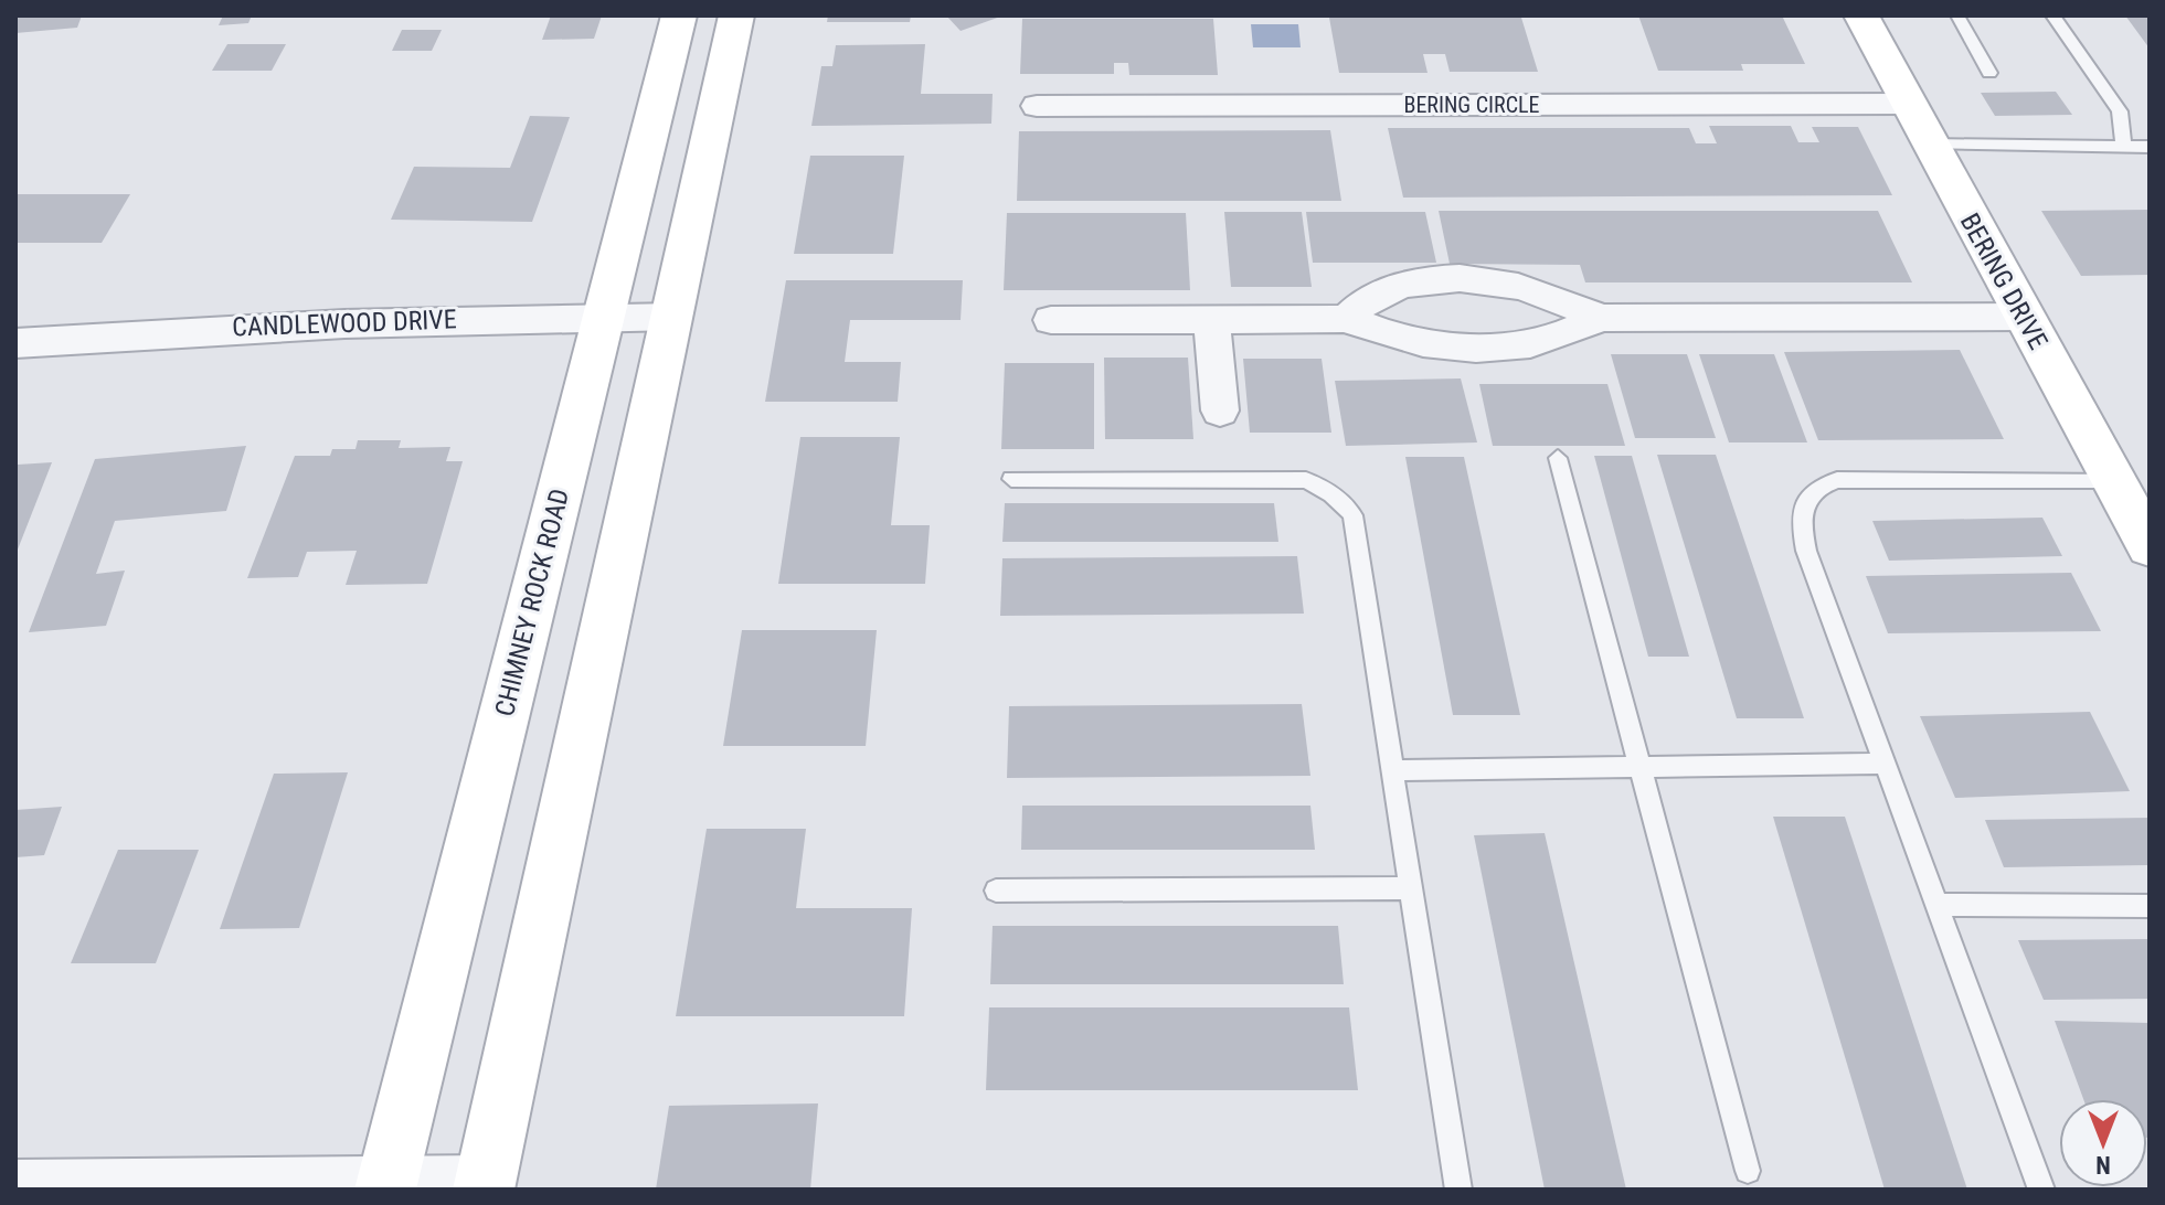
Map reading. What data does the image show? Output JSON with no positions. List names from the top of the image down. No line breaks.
{"streets":{"main road":["BERING DRIVE","CHIMNEY ROCK ROAD"],"street":["BERING CIRCLE","CANDLEWOOD DRIVE"]},"crossings":[["BERING CIRCLE","BERING DRIVE"],["CANDLEWOOD DRIVE","CHIMNEY ROCK ROAD"]],"north":"bottom"}
